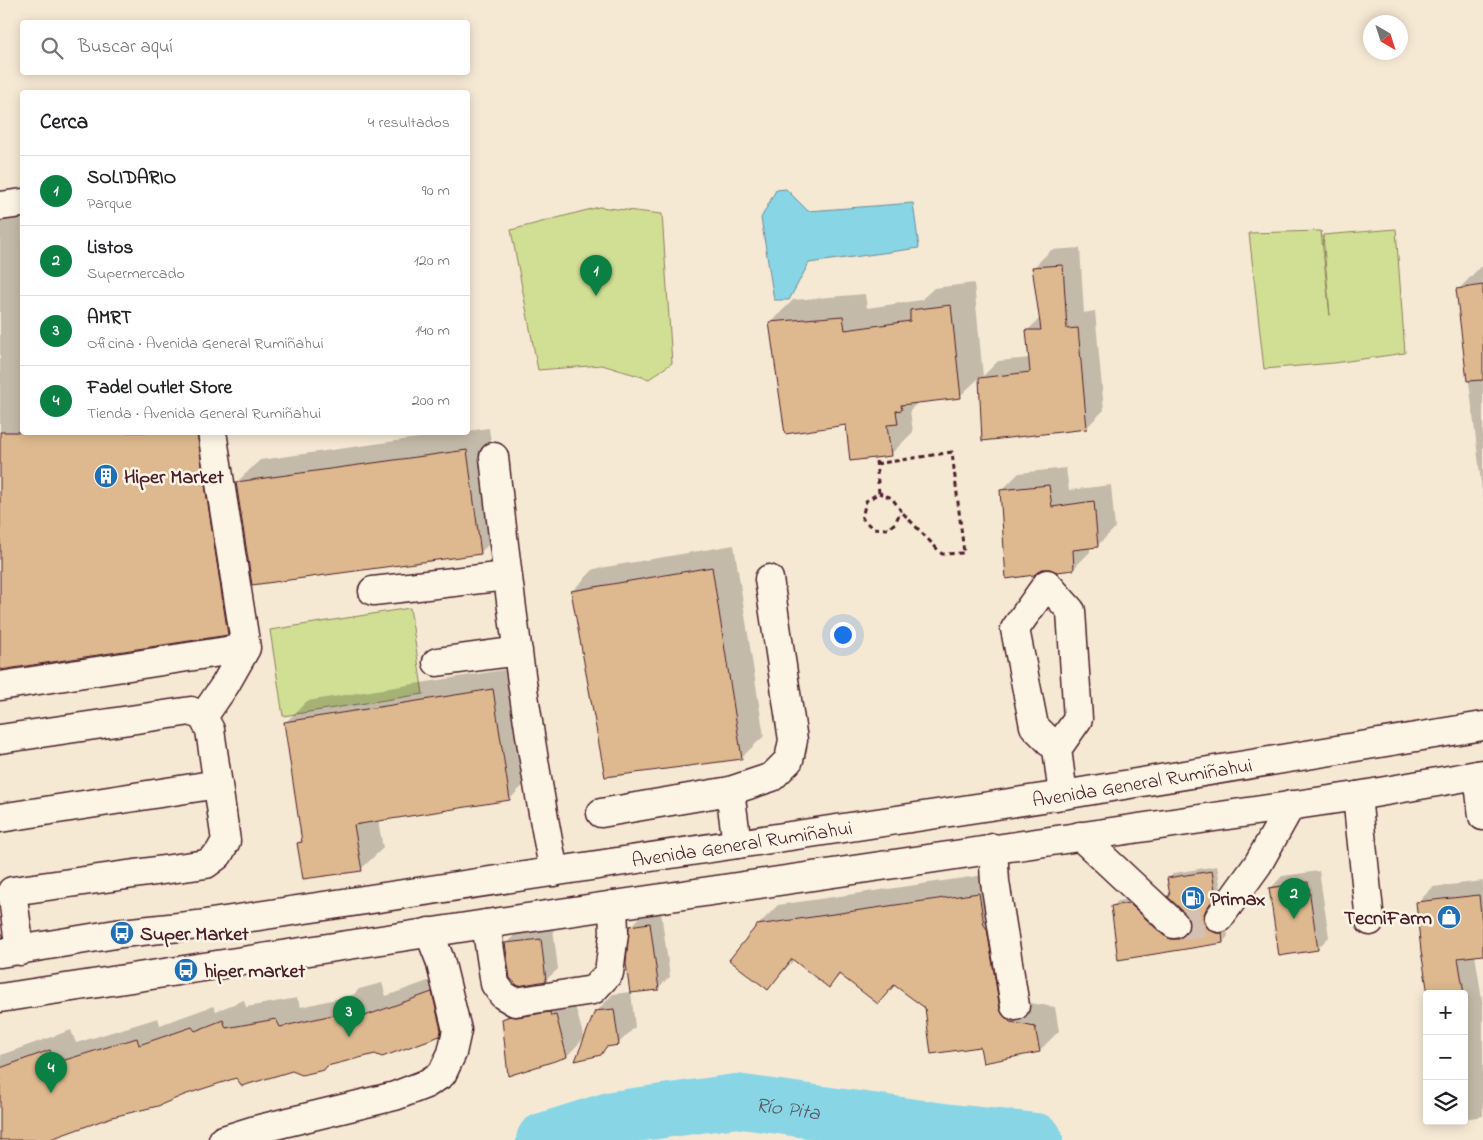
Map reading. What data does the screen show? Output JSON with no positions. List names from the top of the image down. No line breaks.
{"streets":{"main road":["Avenida General Rumiñahui"]},"water":["Río Pita"],"places":{"building":["Hiper Market"],"fuel station":["Primax"],"shop":["TecniFarm"],"bus stop":["Super Market","hiper market"]},"north":"bottom right","page":{"search":"Buscar aquí","heading":["Cerca","4 resultados"],"list":[{"mark":"1","name":"SOLIDARIO","note":"Parque","value":"90 m"},{"mark":"2","name":"Listos","note":"Supermercado","value":"120 m"},{"mark":"3","name":"AMRT","note":"Oficina · Avenida General Rumiñahui","value":"140 m"},{"mark":"4","name":"Fadel Outlet Store","note":"Tienda · Avenida General Rumiñahui","value":"200 m"}],"pins":["1","2","3","4"],"map_buttons":["+","−"]}}
